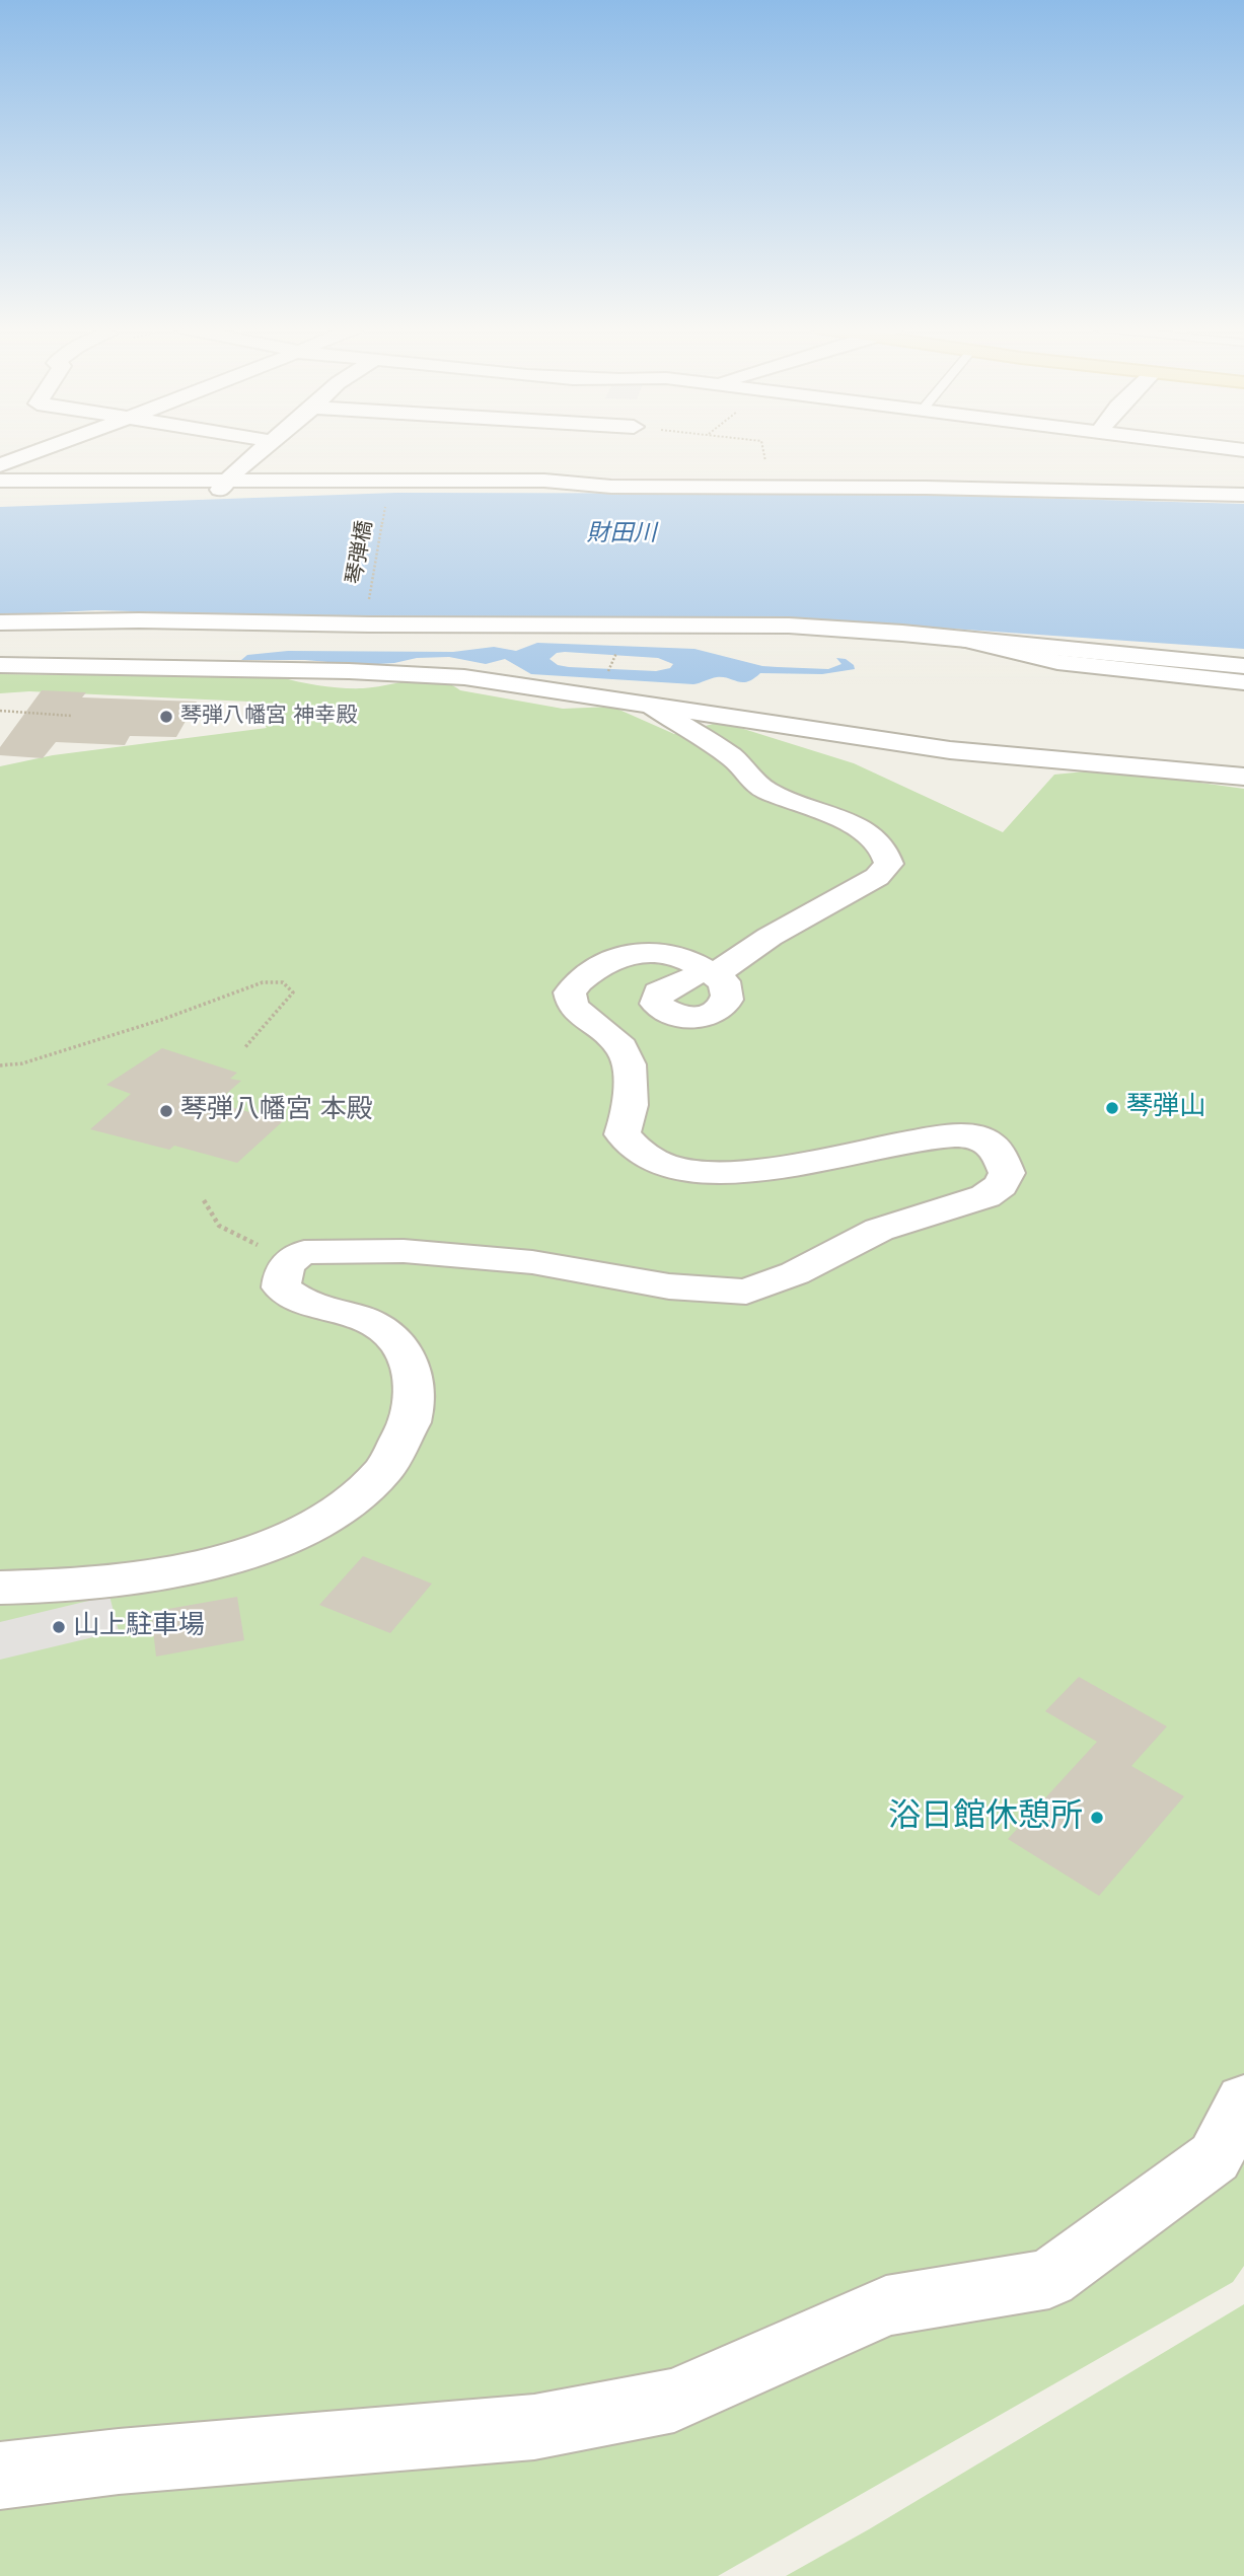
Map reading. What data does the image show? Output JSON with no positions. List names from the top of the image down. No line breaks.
{"streets":{"path":["琴弾橋"]},"water":["財田川"],"places":["琴弾八幡宮 神幸殿","琴弾山","琴弾八幡宮 本殿","山上駐車場","浴日館休憩所"]}
